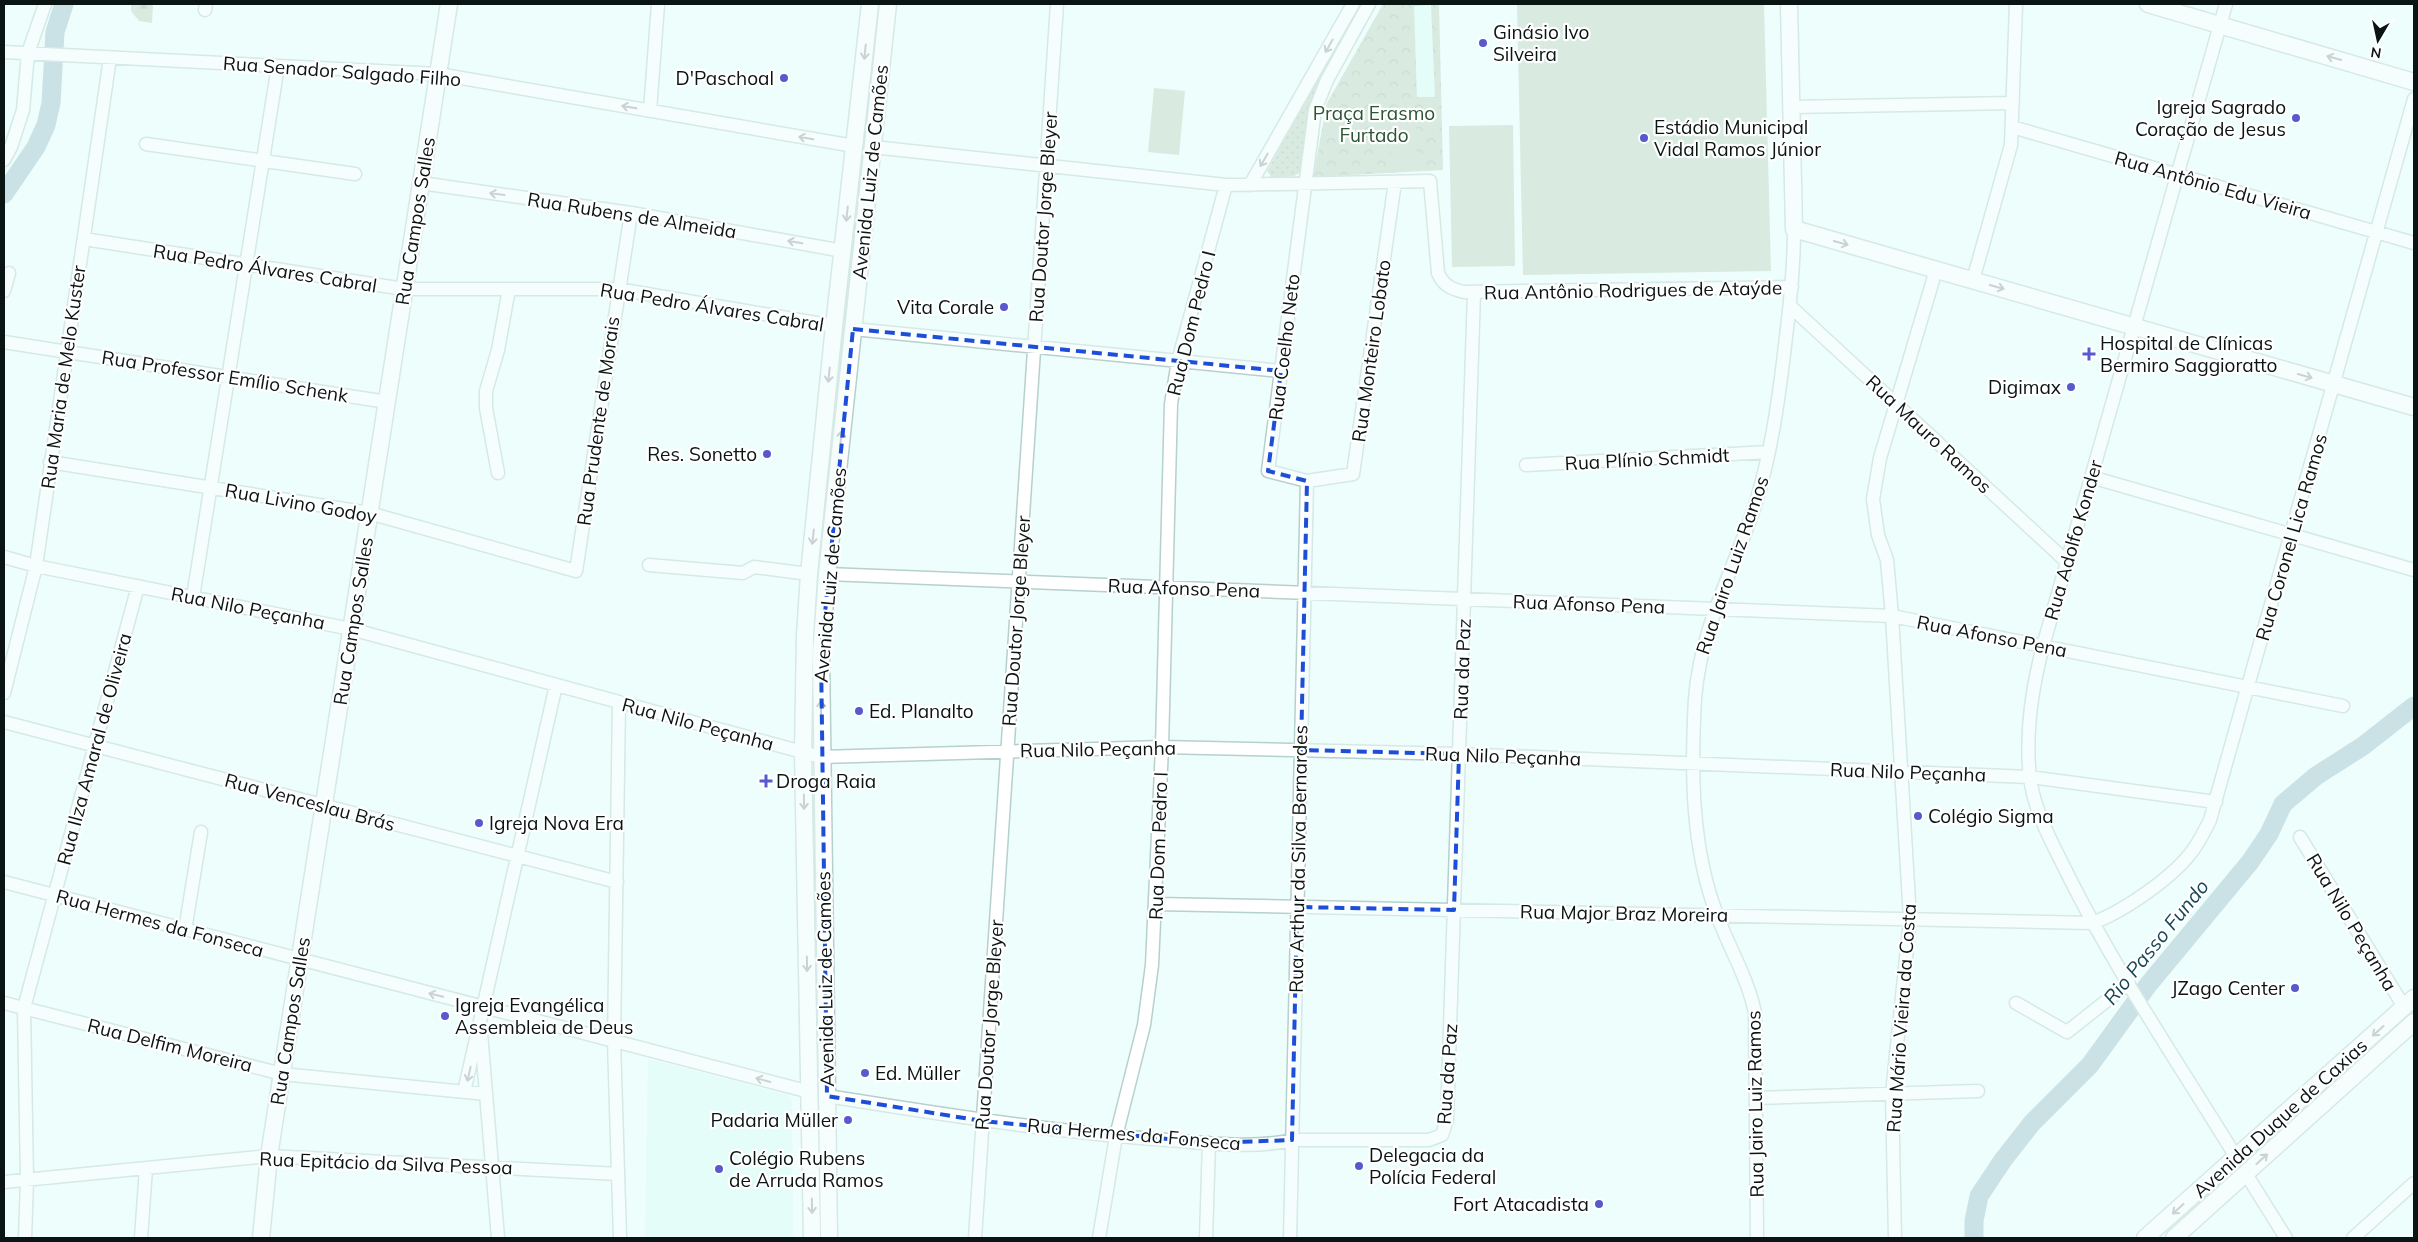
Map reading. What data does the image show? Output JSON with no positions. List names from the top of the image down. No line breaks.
{"streets":{"main road":["Avenida Luiz de Camões","Rua Campos Salles","Rua Jairo Luiz Ramos","Avenida Duque de Caxias"],"street":["Rua Senador Salgado Filho","Rua Antônio Edu Vieira","Rua Rubens de Almeida","Rua Doutor Jorge Bleyer","Rua Pedro Álvares Cabral","Rua Antônio Rodrigues de Ataýde","Rua Dom Pedro I","Rua Coelho Neto","Rua Monteiro Lobato","Rua Professor Emílio Schenk","Rua Maria de Melo Kuster","Rua Prudente de Morais","Rua Mauro Ramos","Rua Plínio Schmidt","Rua Livino Godoy","Rua Coronel Lica Ramos","Rua Adolfo Konder","Rua Afonso Pena","Rua Nilo Peçanha","Rua da Paz","Rua Ilza Amaral de Oliveira","Rua Venceslau Brás","Rua Arthur da Silva Bernardes","Rua Major Braz Moreira","Rua Hermes da Fonseca","Rua Mário Vieira da Costa","Rua Delfim Moreira","Rua Epitácio da Silva Pessoa"]},"crossings":[["Rua Senador Salgado Filho","Avenida Luiz de Camões"],["Rua Senador Salgado Filho","Rua Campos Salles"],["Rua Senador Salgado Filho","Rua Maria de Melo Kuster"],["Avenida Luiz de Camões","Rua Rubens de Almeida"],["Avenida Luiz de Camões","Rua Pedro Álvares Cabral"],["Avenida Luiz de Camões","Rua Afonso Pena"],["Avenida Luiz de Camões","Rua Nilo Peçanha"],["Avenida Luiz de Camões","Rua Hermes da Fonseca"],["Rua Antônio Edu Vieira","Rua Coronel Lica Ramos"],["Rua Antônio Edu Vieira","Rua Adolfo Konder"],["Rua Rubens de Almeida","Rua Campos Salles"],["Rua Rubens de Almeida","Rua Prudente de Morais"],["Rua Doutor Jorge Bleyer","Rua Afonso Pena"],["Rua Doutor Jorge Bleyer","Rua Nilo Peçanha"],["Rua Doutor Jorge Bleyer","Rua Hermes da Fonseca"],["Rua Campos Salles","Rua Pedro Álvares Cabral"],["Rua Campos Salles","Rua Professor Emílio Schenk"],["Rua Campos Salles","Rua Livino Godoy"],["Rua Campos Salles","Rua Nilo Peçanha"],["Rua Campos Salles","Rua Venceslau Brás"],["Rua Campos Salles","Rua Hermes da Fonseca"],["Rua Campos Salles","Rua Delfim Moreira"],["Rua Campos Salles","Rua Epitácio da Silva Pessoa"],["Rua Pedro Álvares Cabral","Rua Maria de Melo Kuster"],["Rua Pedro Álvares Cabral","Rua Prudente de Morais"],["Rua Antônio Rodrigues de Ataýde","Rua Jairo Luiz Ramos"],["Rua Antônio Rodrigues de Ataýde","Rua da Paz"],["Rua Dom Pedro I","Rua Afonso Pena"],["Rua Dom Pedro I","Rua Nilo Peçanha"],["Rua Dom Pedro I","Rua Major Braz Moreira"],["Rua Dom Pedro I","Rua Hermes da Fonseca"],["Rua Coelho Neto","Rua Monteiro Lobato"],["Rua Coelho Neto","Rua Arthur da Silva Bernardes"],["Rua Monteiro Lobato","Rua Arthur da Silva Bernardes"],["Rua Professor Emílio Schenk","Rua Maria de Melo Kuster"],["Rua Maria de Melo Kuster","Rua Livino Godoy"],["Rua Maria de Melo Kuster","Rua Nilo Peçanha"],["Rua Prudente de Morais","Rua Livino Godoy"],["Rua Mauro Ramos","Rua Adolfo Konder"],["Rua Mauro Ramos","Rua Jairo Luiz Ramos"],["Rua Mauro Ramos","Rua Mário Vieira da Costa"],["Rua Plínio Schmidt","Rua Jairo Luiz Ramos"],["Rua Coronel Lica Ramos","Rua Adolfo Konder"],["Rua Coronel Lica Ramos","Rua Afonso Pena"],["Rua Coronel Lica Ramos","Rua Nilo Peçanha"],["Rua Coronel Lica Ramos","Rua Major Braz Moreira"],["Rua Adolfo Konder","Rua Afonso Pena"],["Rua Adolfo Konder","Rua Nilo Peçanha"],["Rua Adolfo Konder","Rua Major Braz Moreira"],["Rua Adolfo Konder","Avenida Duque de Caxias"],["Rua Jairo Luiz Ramos","Rua Afonso Pena"],["Rua Jairo Luiz Ramos","Rua Nilo Peçanha"],["Rua Jairo Luiz Ramos","Rua Major Braz Moreira"],["Rua Afonso Pena","Rua da Paz"],["Rua Afonso Pena","Rua Arthur da Silva Bernardes"],["Rua Afonso Pena","Rua Mário Vieira da Costa"],["Rua Nilo Peçanha","Rua da Paz"],["Rua Nilo Peçanha","Rua Ilza Amaral de Oliveira"],["Rua Nilo Peçanha","Rua Arthur da Silva Bernardes"],["Rua Nilo Peçanha","Rua Mário Vieira da Costa"],["Rua Nilo Peçanha","Avenida Duque de Caxias"],["Rua da Paz","Rua Major Braz Moreira"],["Rua da Paz","Rua Hermes da Fonseca"],["Rua Ilza Amaral de Oliveira","Rua Venceslau Brás"],["Rua Ilza Amaral de Oliveira","Rua Hermes da Fonseca"],["Rua Ilza Amaral de Oliveira","Rua Delfim Moreira"],["Rua Ilza Amaral de Oliveira","Rua Epitácio da Silva Pessoa"],["Rua Arthur da Silva Bernardes","Rua Major Braz Moreira"],["Rua Arthur da Silva Bernardes","Rua Hermes da Fonseca"],["Rua Major Braz Moreira","Rua Mário Vieira da Costa"]],"one_way":["Rua Senador Salgado Filho","Rua Rubens de Almeida"],"water":["Rio Passo Fundo"],"parks":["Praça Erasmo Furtado"],"places":{"other":["Ginásio Ivo Silveira","D'Paschoal","Igreja Sagrado Coração de Jesus","Estádio Municipal Vidal Ramos Júnior","Vita Corale","Digimax","Res. Sonetto","Ed. Planalto","Colégio Sigma","Igreja Nova Era","JZago Center","Igreja Evangélica Assembleia de Deus","Ed. Müller","Padaria Müller","Delegacia da Polícia Federal","Colégio Rubens de Arruda Ramos","Fort Atacadista"],"health":["Hospital de Clínicas Bermiro Saggioratto","Droga Raia"]},"north":"bottom"}
